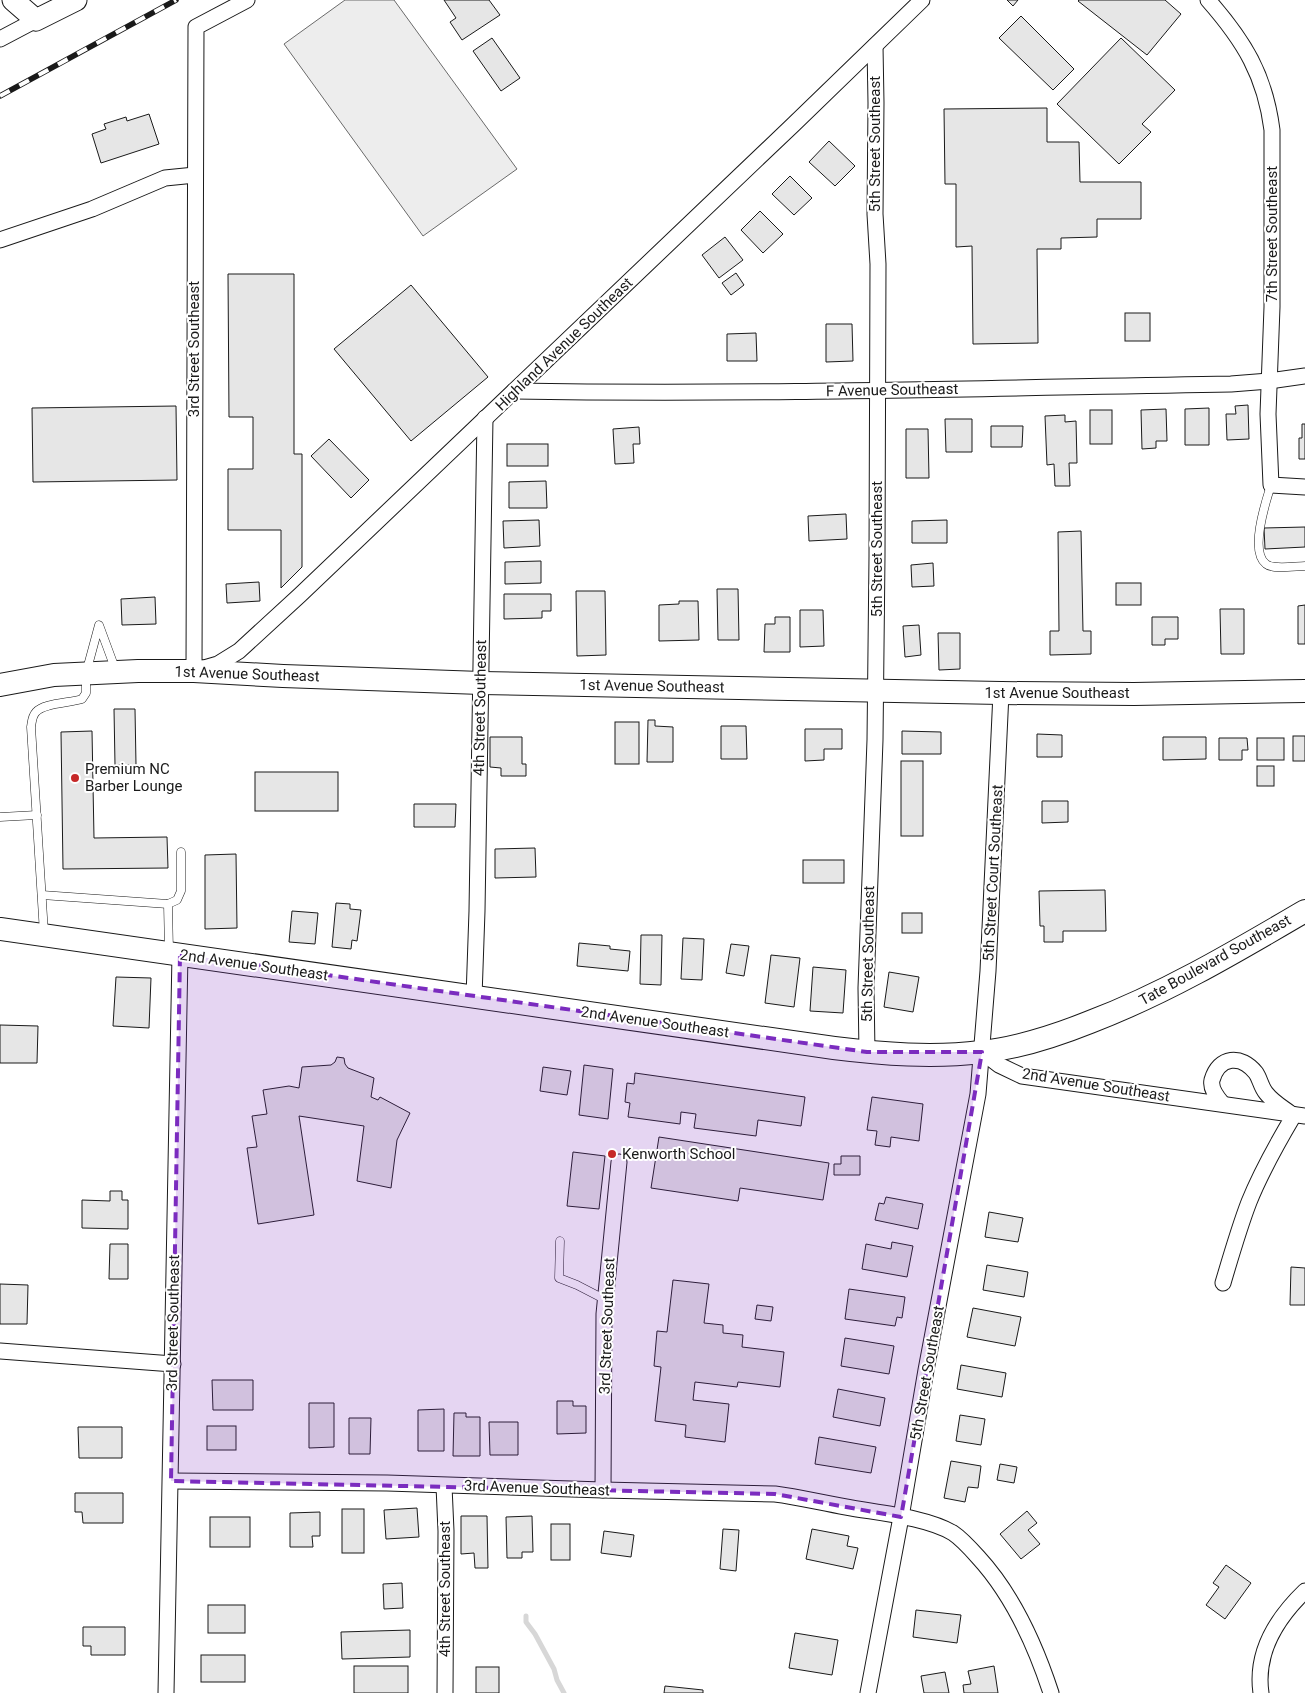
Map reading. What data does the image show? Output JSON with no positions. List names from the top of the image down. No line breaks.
{"streets":{"main road":["1st Avenue Southeast","Tate Boulevard Southeast","2nd Avenue Southeast"],"street":["5th Street Southeast","7th Street Southeast","Highland Avenue Southeast","3rd Street Southeast","F Avenue Southeast","4th Street Southeast","5th Street Court Southeast","3rd Avenue Southeast"]},"crossings":[["5th Street Southeast","Highland Avenue Southeast"],["5th Street Southeast","F Avenue Southeast"],["5th Street Southeast","1st Avenue Southeast"],["5th Street Southeast","5th Street Court Southeast"],["5th Street Southeast","Tate Boulevard Southeast"],["5th Street Southeast","2nd Avenue Southeast"],["5th Street Southeast","3rd Avenue Southeast"],["7th Street Southeast","F Avenue Southeast"],["Highland Avenue Southeast","3rd Street Southeast"],["Highland Avenue Southeast","F Avenue Southeast"],["Highland Avenue Southeast","1st Avenue Southeast"],["Highland Avenue Southeast","4th Street Southeast"],["3rd Street Southeast","1st Avenue Southeast"],["3rd Street Southeast","2nd Avenue Southeast"],["3rd Street Southeast","3rd Avenue Southeast"],["1st Avenue Southeast","4th Street Southeast"],["1st Avenue Southeast","5th Street Court Southeast"],["4th Street Southeast","2nd Avenue Southeast"],["4th Street Southeast","3rd Avenue Southeast"],["5th Street Court Southeast","Tate Boulevard Southeast"],["5th Street Court Southeast","2nd Avenue Southeast"],["Tate Boulevard Southeast","2nd Avenue Southeast"]],"places":["Premium NC Barber Lounge","Kenworth School"]}
